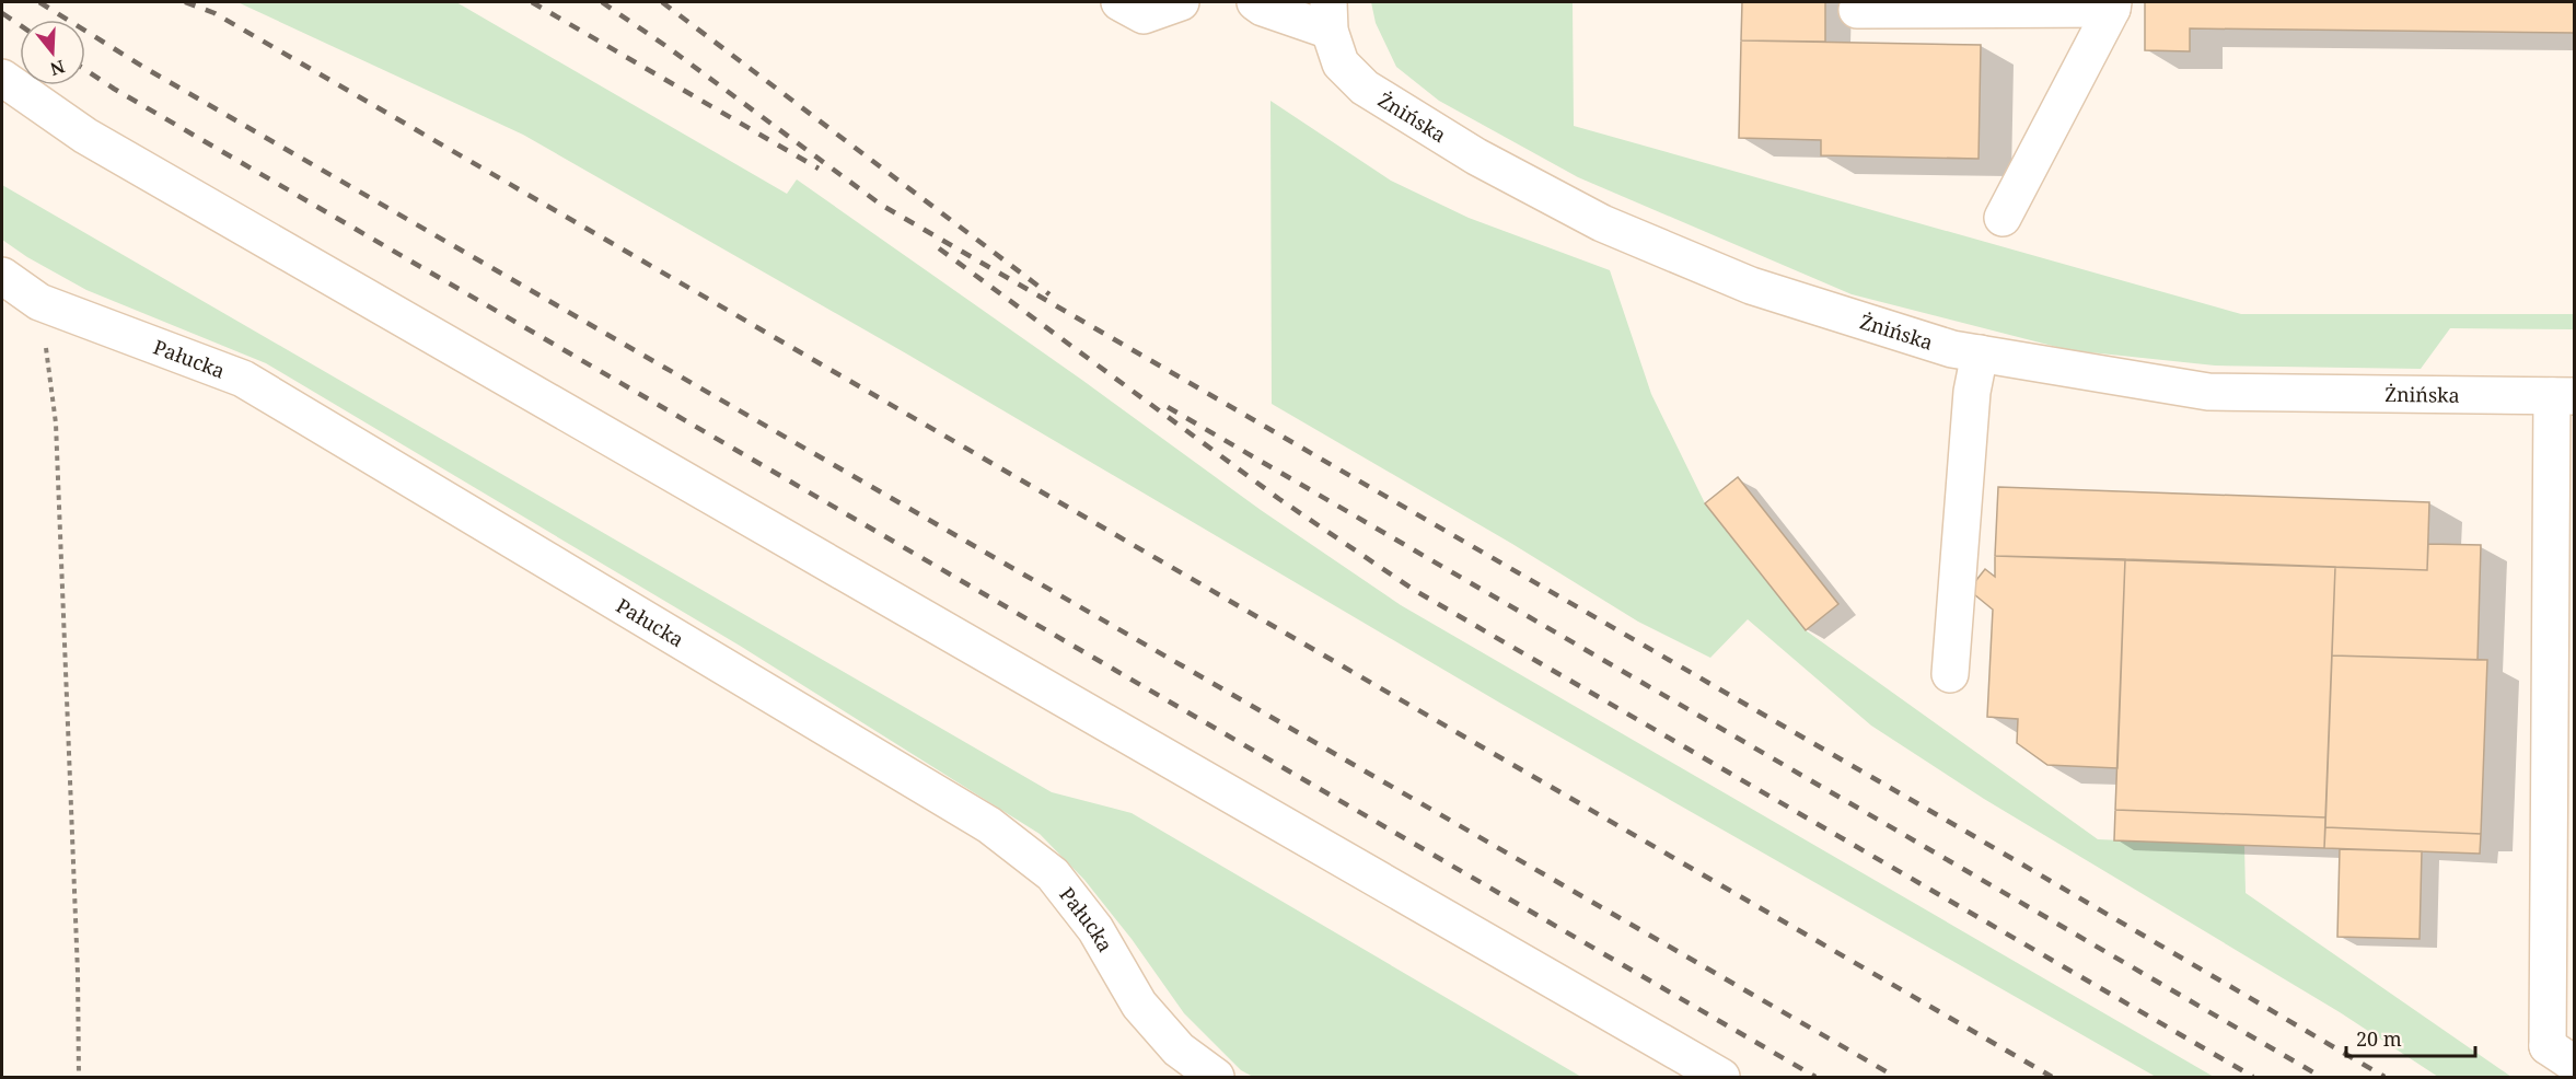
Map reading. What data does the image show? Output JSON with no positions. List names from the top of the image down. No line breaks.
{"streets":{"street":["Żnińska","Pałucka"]},"scale_bar":"20 m","north":"bottom"}
